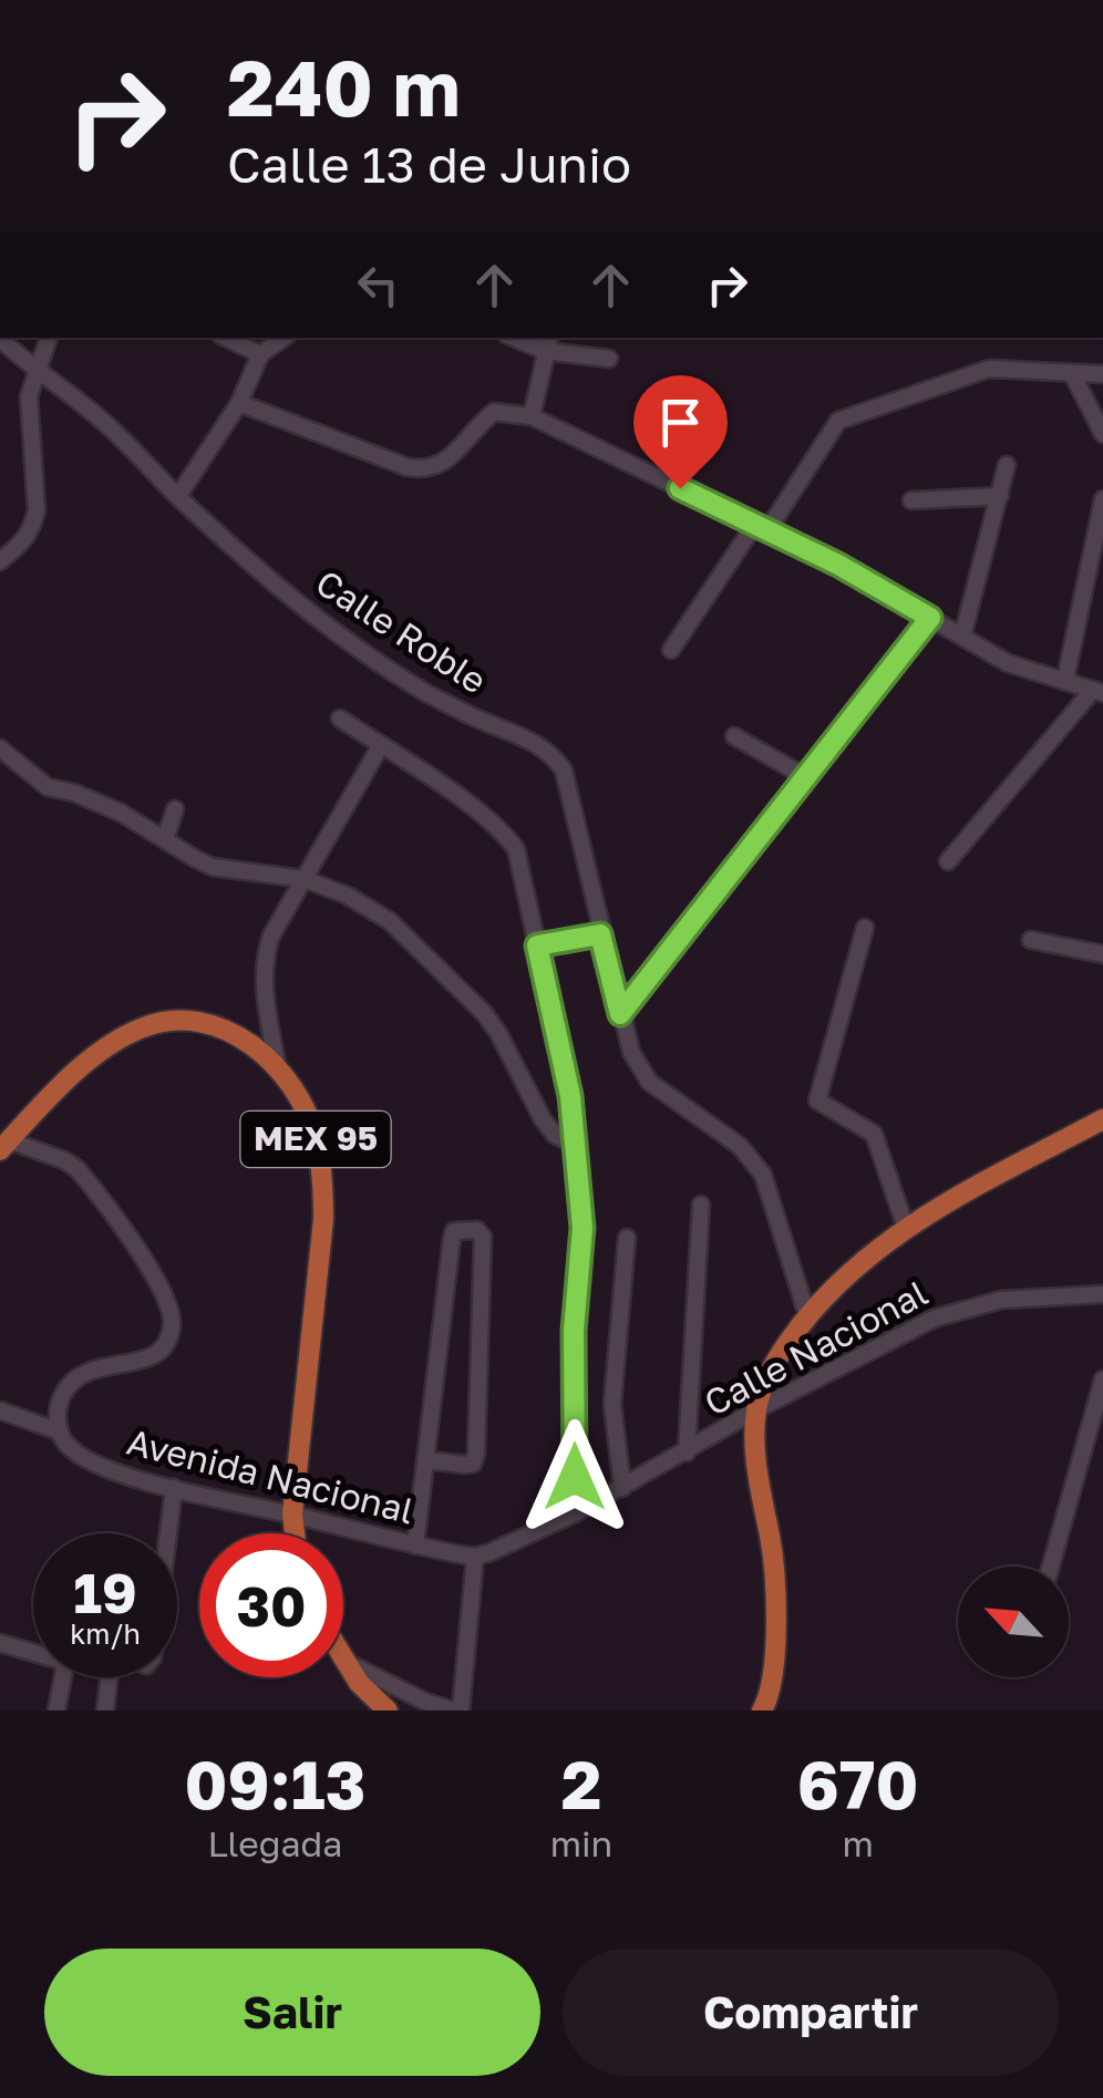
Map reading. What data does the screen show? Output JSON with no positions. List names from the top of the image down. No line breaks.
{"streets":{"main road":["MEX 95"],"street":["Calle Roble","Calle Nacional","Avenida Nacional"]},"crossings":[["MEX 95","Avenida Nacional"]],"north":"top left","page":{"turn":["240 m","Calle 13 de Junio"],"speed":"19 km/h","limit":"30","eta":["09:13","Llegada","2","min","670","m"],"buttons":["Salir","Compartir"]}}
